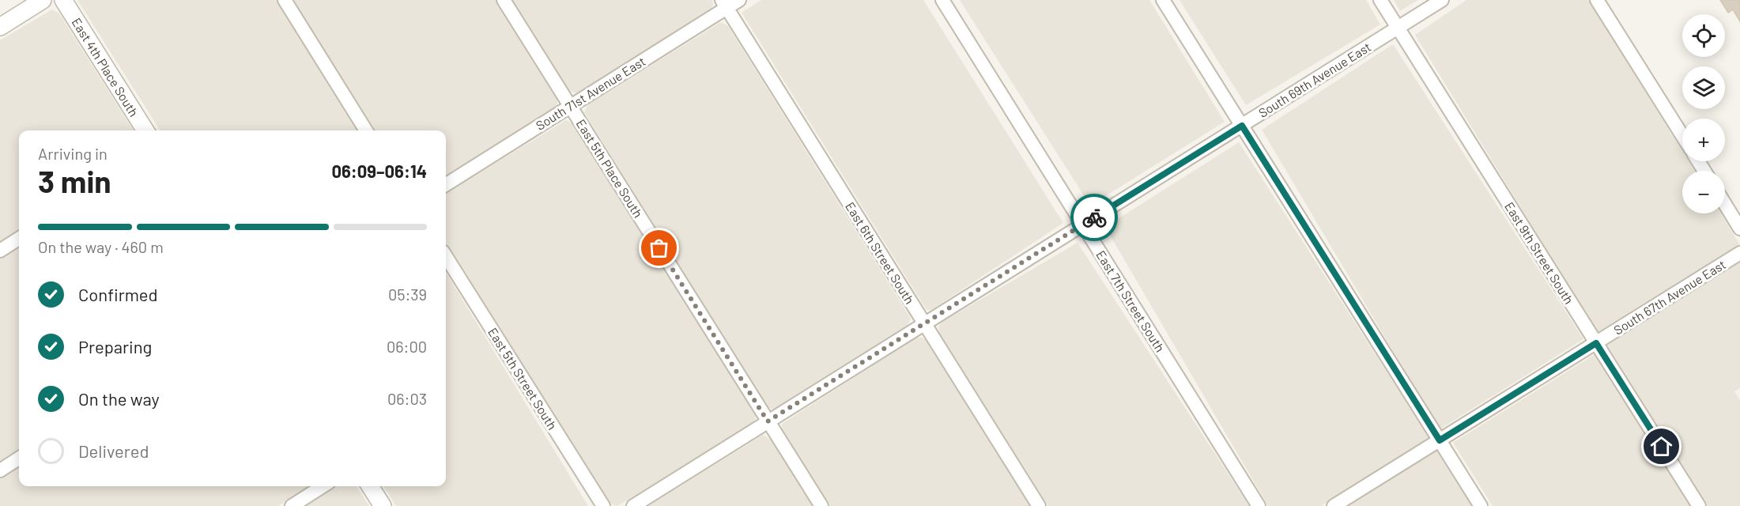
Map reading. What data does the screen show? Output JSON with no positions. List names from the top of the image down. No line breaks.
{"streets":{"street":["East 4th Place South","South 69th Avenue East","South 71st Avenue East","East 5th Place South","East 6th Street South","East 9th Street South","South 67th Avenue East","East 7th Street South","East 5th Street South"]},"crossings":[["South 69th Avenue East","East 5th Place South"],["South 69th Avenue East","East 6th Street South"],["South 69th Avenue East","East 9th Street South"],["South 69th Avenue East","East 7th Street South"],["South 71st Avenue East","East 5th Place South"],["South 71st Avenue East","East 6th Street South"],["East 9th Street South","South 67th Avenue East"]],"page":{"map_buttons":["+","−"],"heading":["3 min","Arriving in","06:09–06:14"],"bar":"On the way · 460 m","list":[["Confirmed","05:39"],["Preparing","06:00"],["On the way","06:03"],"Delivered"]}}
